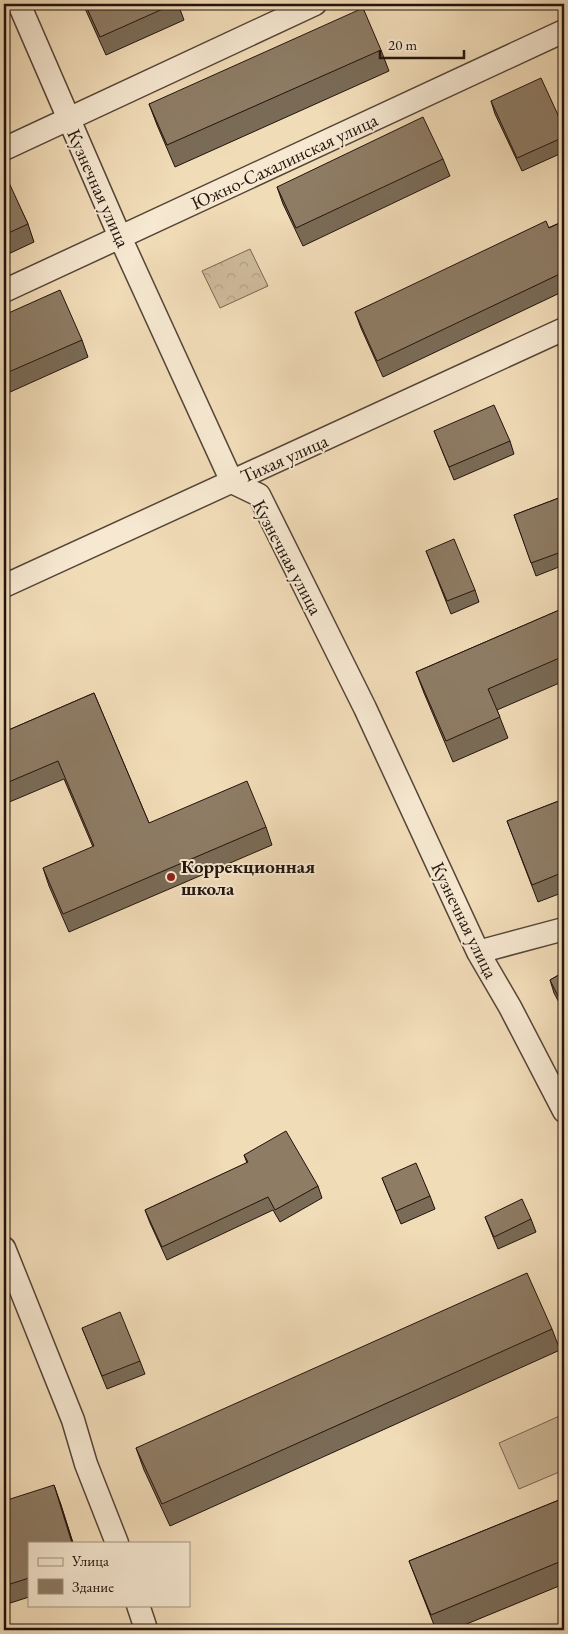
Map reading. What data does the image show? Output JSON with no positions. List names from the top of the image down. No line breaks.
{"streets":{"street":["Южно-Сахалинская улица","Кузнечная улица","Тихая улица"]},"crossings":[["Южно-Сахалинская улица","Кузнечная улица"],["Кузнечная улица","Тихая улица"]],"places":["Коррекционная школа"],"legend":["Улица","Здание"],"scale_bar":"20 m"}
